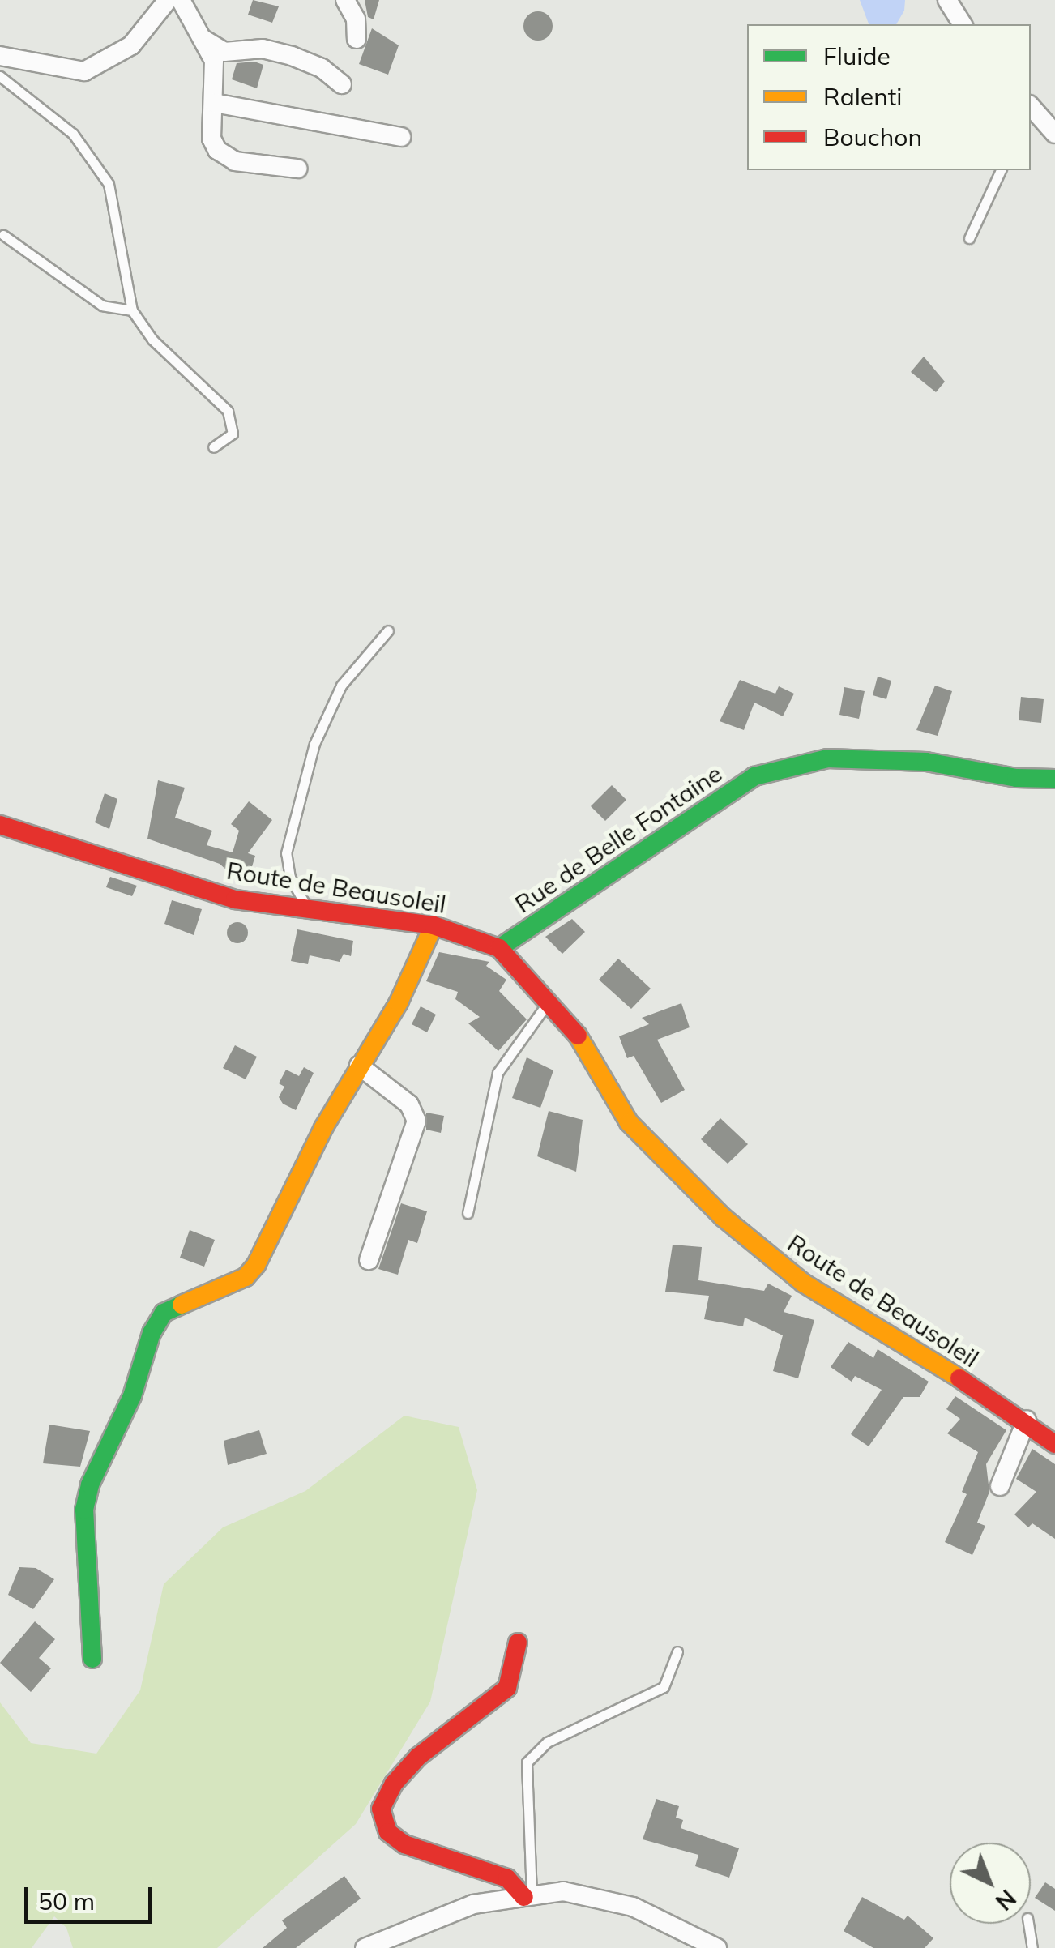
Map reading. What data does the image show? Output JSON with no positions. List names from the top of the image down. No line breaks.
{"streets":{"street":["Rue de Belle Fontaine","Route de Beausoleil"]},"crossings":[["Rue de Belle Fontaine","Route de Beausoleil"]],"legend":["Fluide","Ralenti","Bouchon"],"scale_bar":"50 m","north":"bottom right"}
